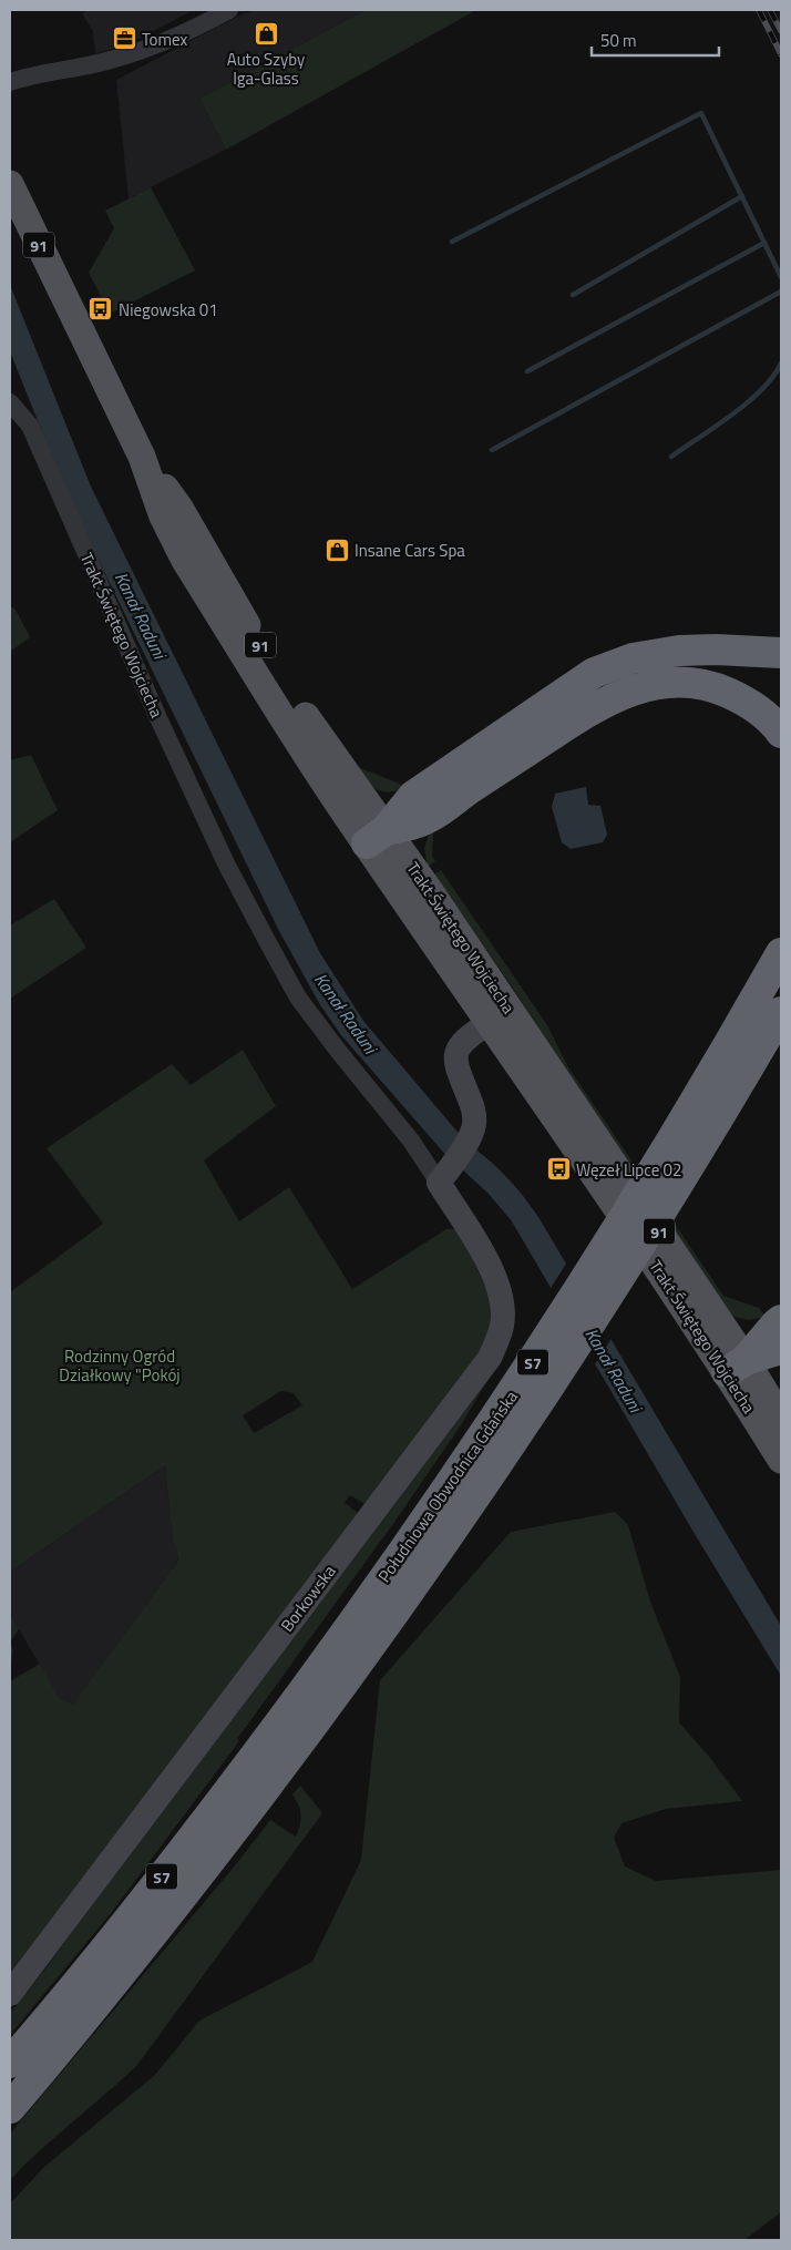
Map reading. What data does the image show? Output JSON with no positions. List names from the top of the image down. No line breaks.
{"streets":{"highway":["S7","Południowa Obwodnica Gdańska"],"main road":["91","Trakt Świętego Wojciecha"],"street":["Borkowska"]},"crossings":[["Trakt Świętego Wojciecha","Borkowska"],["S7","Południowa Obwodnica Gdańska"]],"water":["Kanał Raduni"],"parks":["Rodzinny Ogród Działkowy \"Pokój"],"places":{"shop":["Auto Szyby Iga-Glass","Insane Cars Spa"],"office":["Tomex"],"bus stop":["Niegowska 01","Węzeł Lipce 02"]},"scale_bar":"50 m"}
